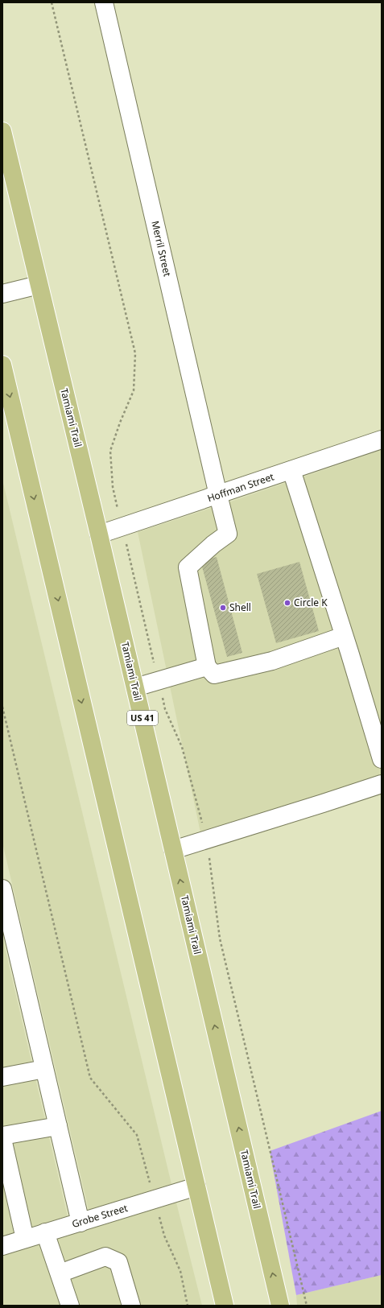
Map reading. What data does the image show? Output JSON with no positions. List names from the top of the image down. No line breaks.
{"streets":{"main road":["Tamiami Trail","US 41"],"street":["Merril Street","Hoffman Street","Grobe Street"]},"crossings":[["Merril Street","Hoffman Street"],["Tamiami Trail","Hoffman Street"]],"places":["Circle K","Shell"]}
